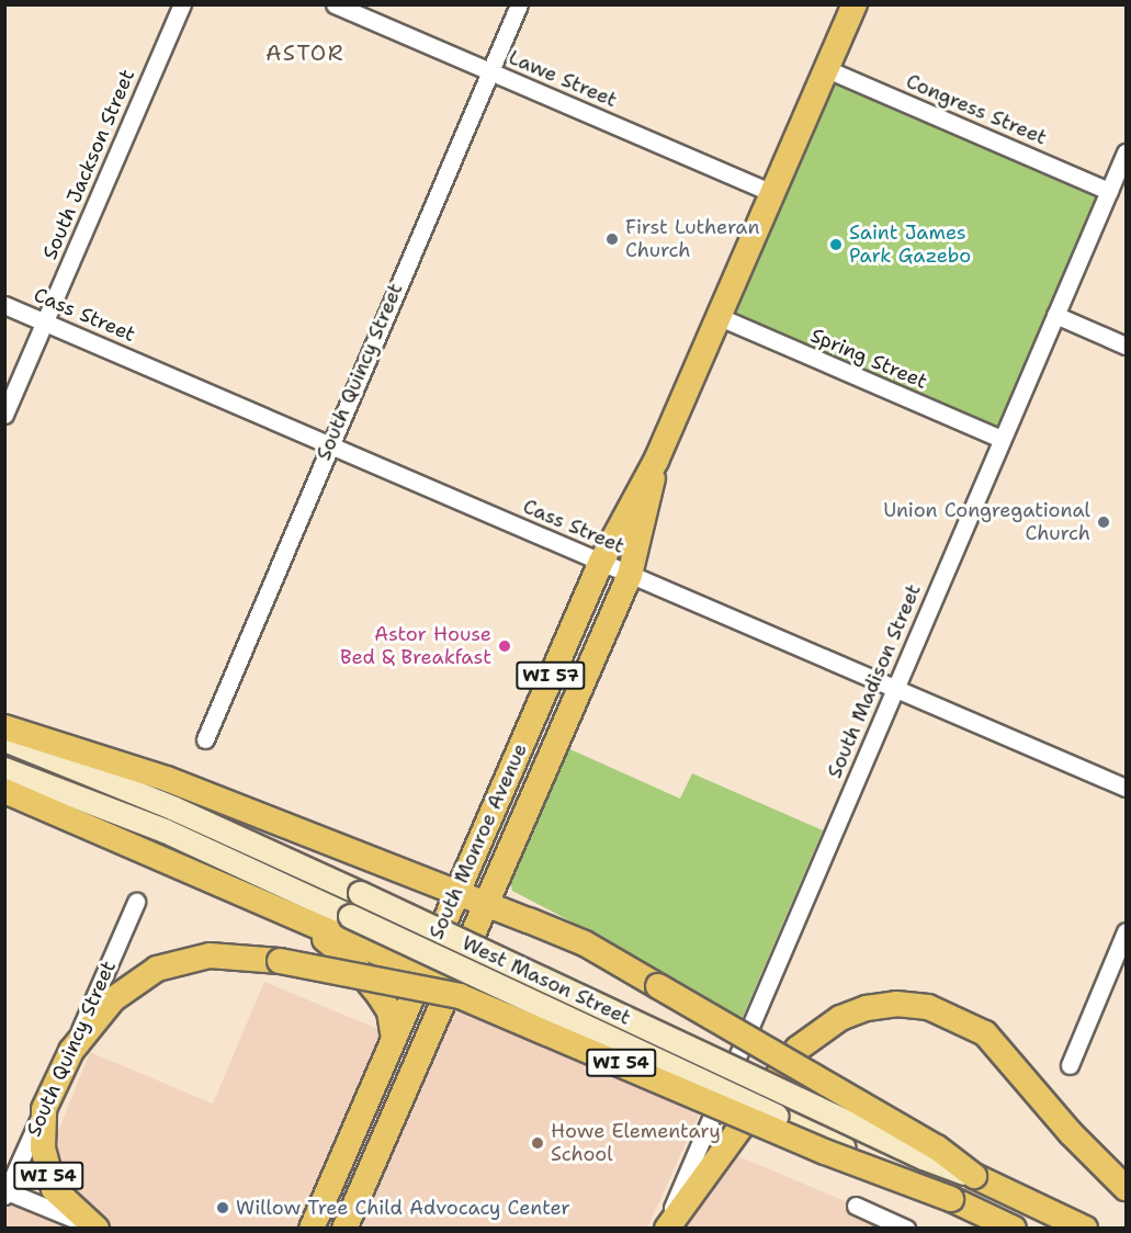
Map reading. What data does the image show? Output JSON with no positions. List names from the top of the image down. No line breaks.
{"streets":{"main road":["South Quincy Street","WI 57","South Monroe Avenue","West Mason Street","WI 54"],"street":["Lawe Street","Congress Street","South Jackson Street","Cass Street","Spring Street","South Madison Street"]},"crossings":[["Lawe Street","South Quincy Street"],["Lawe Street","South Monroe Avenue"],["Congress Street","South Madison Street"],["Congress Street","South Monroe Avenue"],["South Jackson Street","Cass Street"],["Cass Street","South Quincy Street"],["Cass Street","South Madison Street"],["Cass Street","South Monroe Avenue"],["Spring Street","South Madison Street"],["Spring Street","South Monroe Avenue"],["South Quincy Street","WI 54"],["West Mason Street","WI 54"]],"districts":["ASTOR"],"places":["First Lutheran Church","Saint James Park Gazebo","Union Congregational Church","Astor House Bed & Breakfast","Howe Elementary School","Willow Tree Child Advocacy Center"]}
